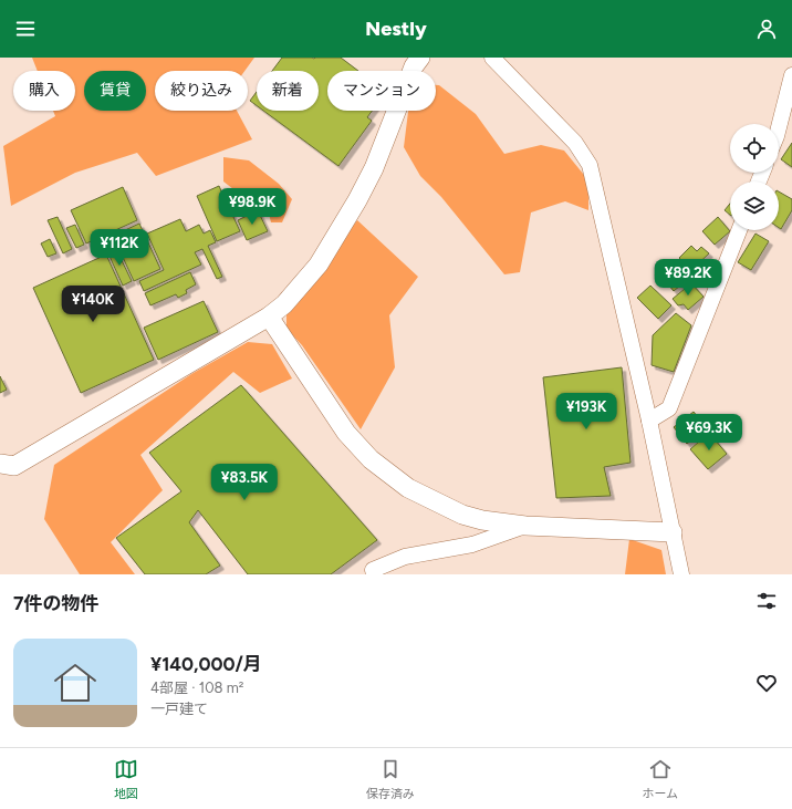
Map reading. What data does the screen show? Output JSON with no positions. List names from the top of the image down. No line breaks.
{"page":{"header":"Nestly","chip":["購入","賃貸","絞り込み","新着","マンション"],"price":["¥98.9K","¥112K","¥89.2K","¥140K","¥193K","¥69.3K","¥83.5K"],"heading":"7件の物件","list":[{"name":"¥140,000/月","note":"4部屋 · 108 m² · 一戸建て"}],"tabs":["地図","保存済み","ホーム"]}}
